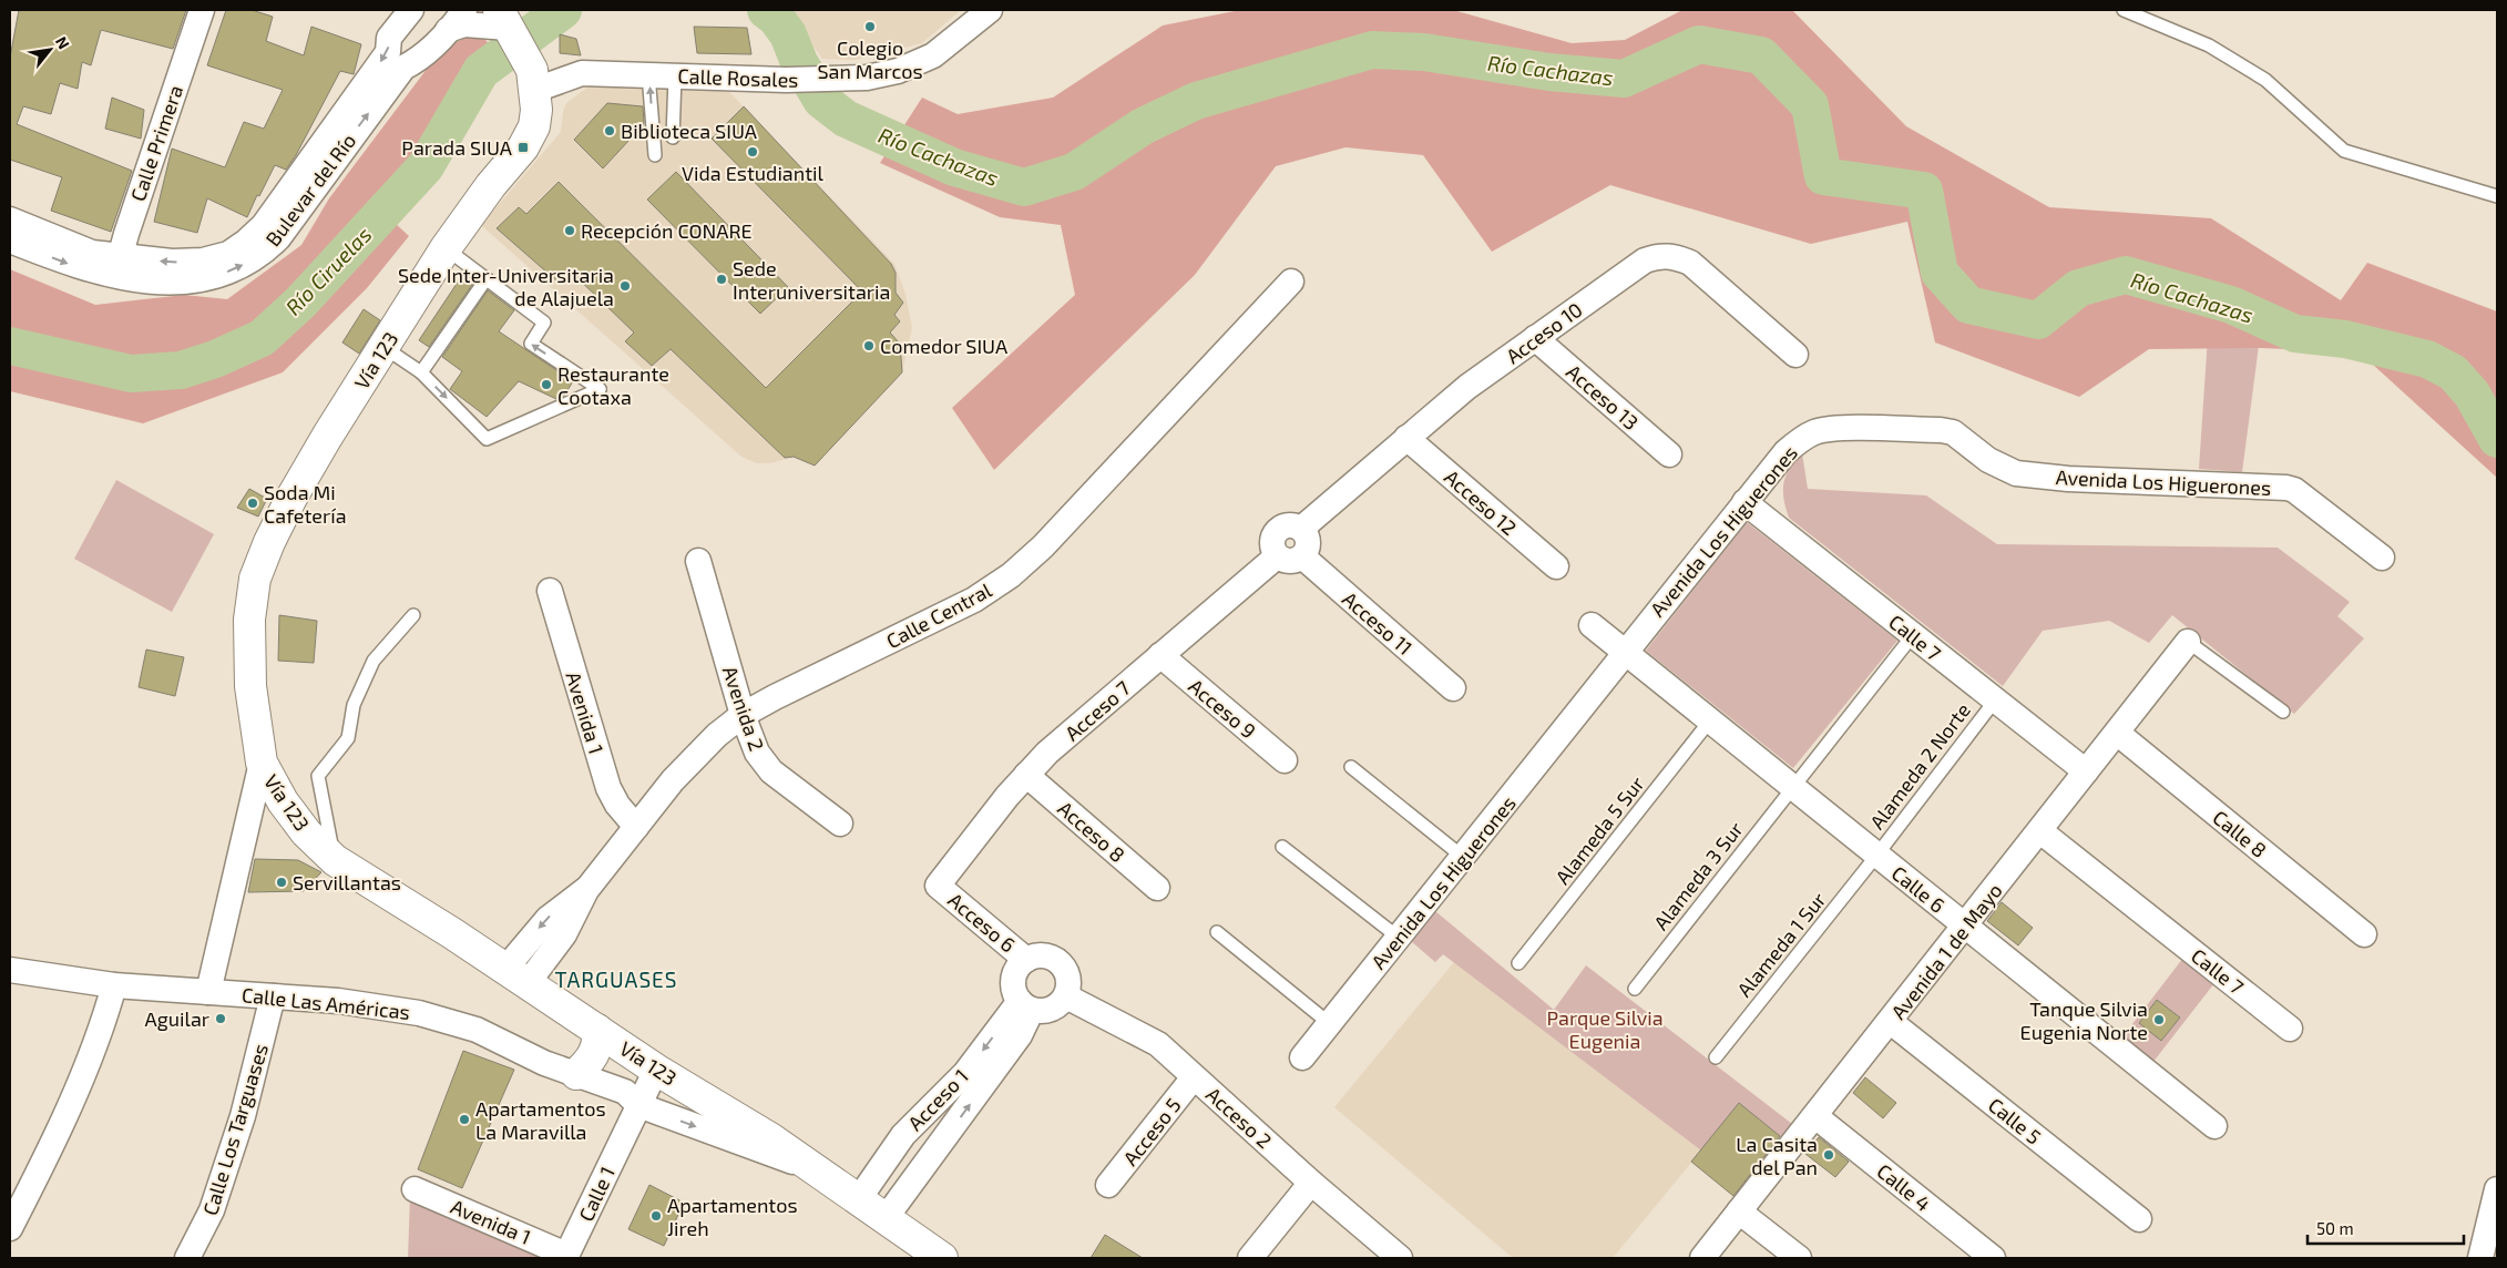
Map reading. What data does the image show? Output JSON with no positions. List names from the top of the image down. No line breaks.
{"streets":{"main road":["Vía 123"],"street":["Calle Rosales","Calle Primera","Bulevar del Río","Acceso 10","Acceso 13","Avenida Los Higuerones","Acceso 12","Calle Central","Acceso 11","Calle 7","Avenida 2","Acceso 9","Acceso 7","Avenida 1","Acceso 8","Calle 8","Calle 6","Acceso 6","Avenida 1 de Mayo","Calle Las Américas","Acceso 1","Acceso 2","Calle 5","Calle Los Targuases","Acceso 5","Calle 4","Calle 1"],"lane":["Alameda 2 Norte","Alameda 5 Sur","Alameda 3 Sur","Alameda 1 Sur"]},"crossings":[["Calle Rosales","Vía 123"],["Calle Primera","Bulevar del Río"],["Acceso 10","Acceso 13"],["Acceso 10","Acceso 12"],["Acceso 10","Acceso 11"],["Acceso 10","Acceso 7"],["Vía 123","Calle Central"],["Vía 123","Calle Las Américas"],["Vía 123","Acceso 1"],["Vía 123","Calle 1"],["Avenida Los Higuerones","Calle 7"],["Avenida Los Higuerones","Calle 6"],["Calle Central","Avenida 2"],["Calle Central","Avenida 1"],["Acceso 11","Acceso 7"],["Calle 7","Alameda 2 Norte"],["Calle 7","Alameda 3 Sur"],["Calle 7","Avenida 1 de Mayo"],["Acceso 9","Acceso 7"],["Acceso 7","Acceso 8"],["Acceso 7","Acceso 6"],["Avenida 1","Calle 1"],["Alameda 2 Norte","Calle 6"],["Alameda 2 Norte","Alameda 1 Sur"],["Alameda 5 Sur","Calle 6"],["Calle 8","Avenida 1 de Mayo"],["Alameda 3 Sur","Calle 6"],["Calle 6","Alameda 1 Sur"],["Calle 6","Avenida 1 de Mayo"],["Acceso 6","Acceso 1"],["Acceso 6","Acceso 2"],["Avenida 1 de Mayo","Calle 5"],["Avenida 1 de Mayo","Calle 4"],["Calle Las Américas","Calle Los Targuases"],["Calle Las Américas","Calle 1"],["Acceso 1","Acceso 2"],["Acceso 2","Acceso 5"]],"districts":["TARGUASES"],"water":["Río Cachazas","Río Ciruelas"],"parks":["Parque Silvia Eugenia"],"places":{"other":["Colegio San Marcos","Biblioteca SIUA","Vida Estudiantil","Recepción CONARE","Sede Interuniversitaria","Sede Inter-Universitaria de Alajuela","Comedor SIUA","Restaurante Cootaxa","Soda Mi Cafetería","Servillantas","Aguilar","Tanque Silvia Eugenia Norte","Apartamentos La Maravilla","La Casita del Pan","Apartamentos Jireh"],"transit":["Parada SIUA"]},"scale_bar":"50 m","north":"top right"}
